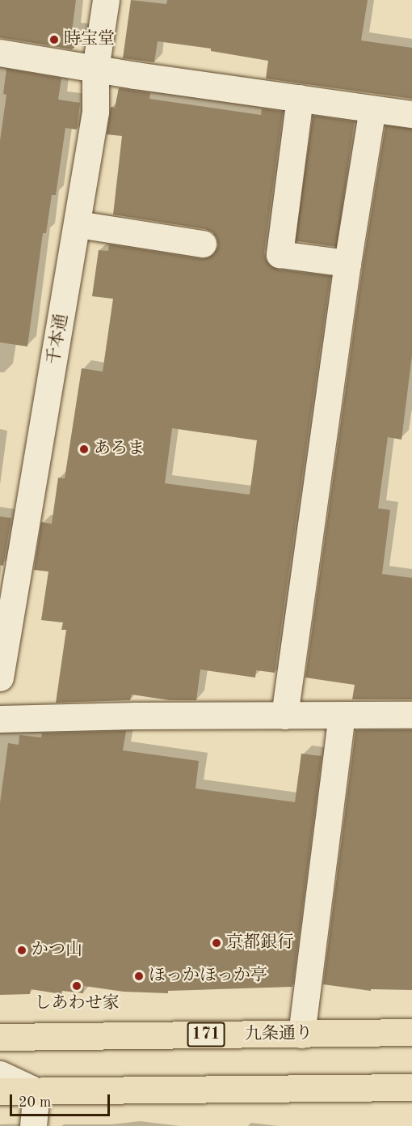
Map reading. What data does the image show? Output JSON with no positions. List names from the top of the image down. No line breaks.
{"streets":{"highway":["171","九条通り"],"street":["千本通"]},"places":["時宝堂","あろま","京都銀行","かつ山","ほっかほっか亭","しあわせ家"],"scale_bar":"20 m"}
